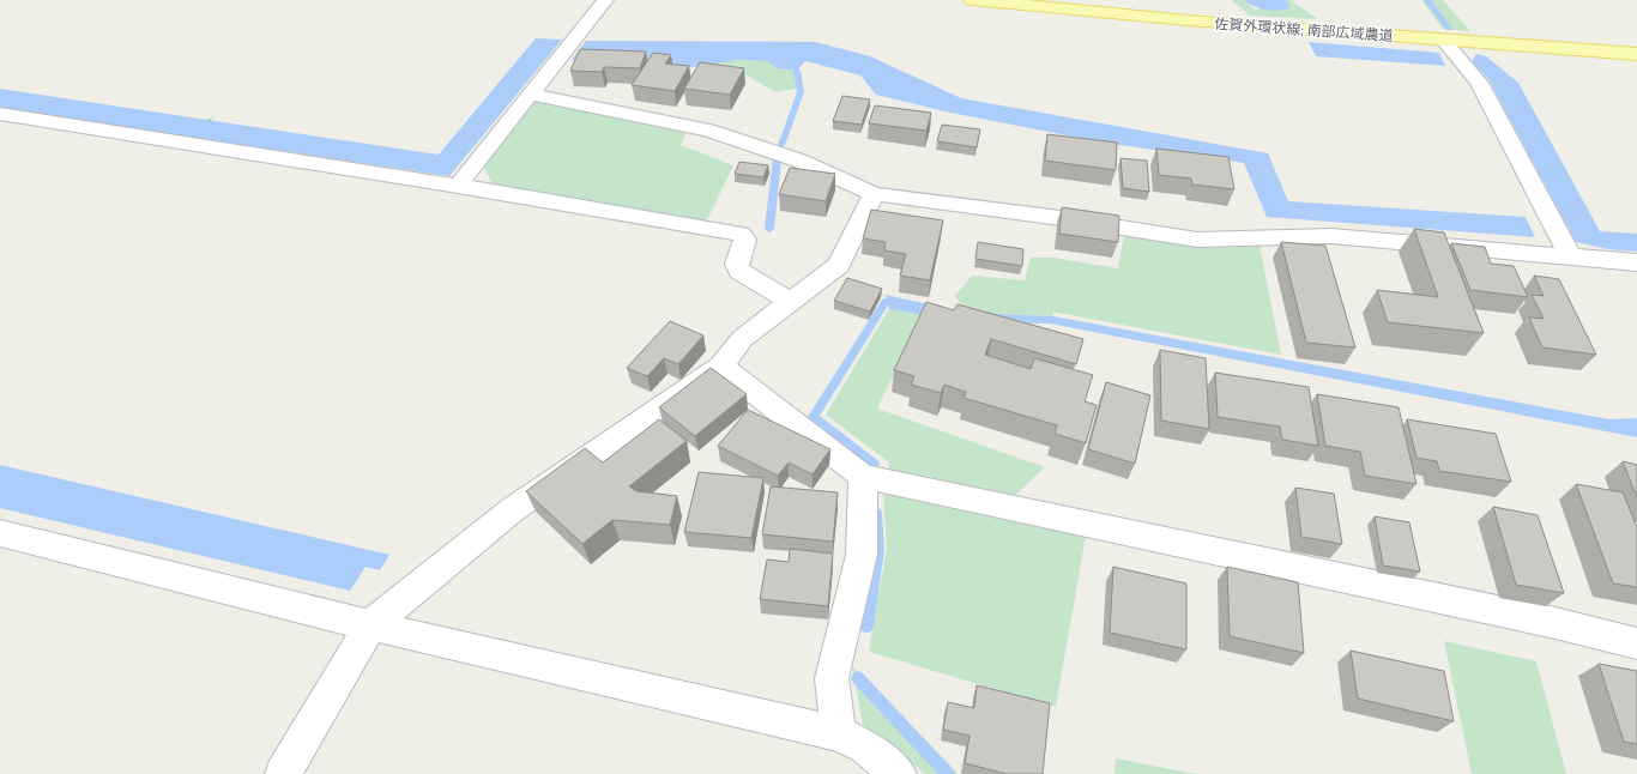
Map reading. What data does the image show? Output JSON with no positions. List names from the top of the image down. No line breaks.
{"streets":{"main road":["佐賀外環状線; 南部広域農道"]}}
